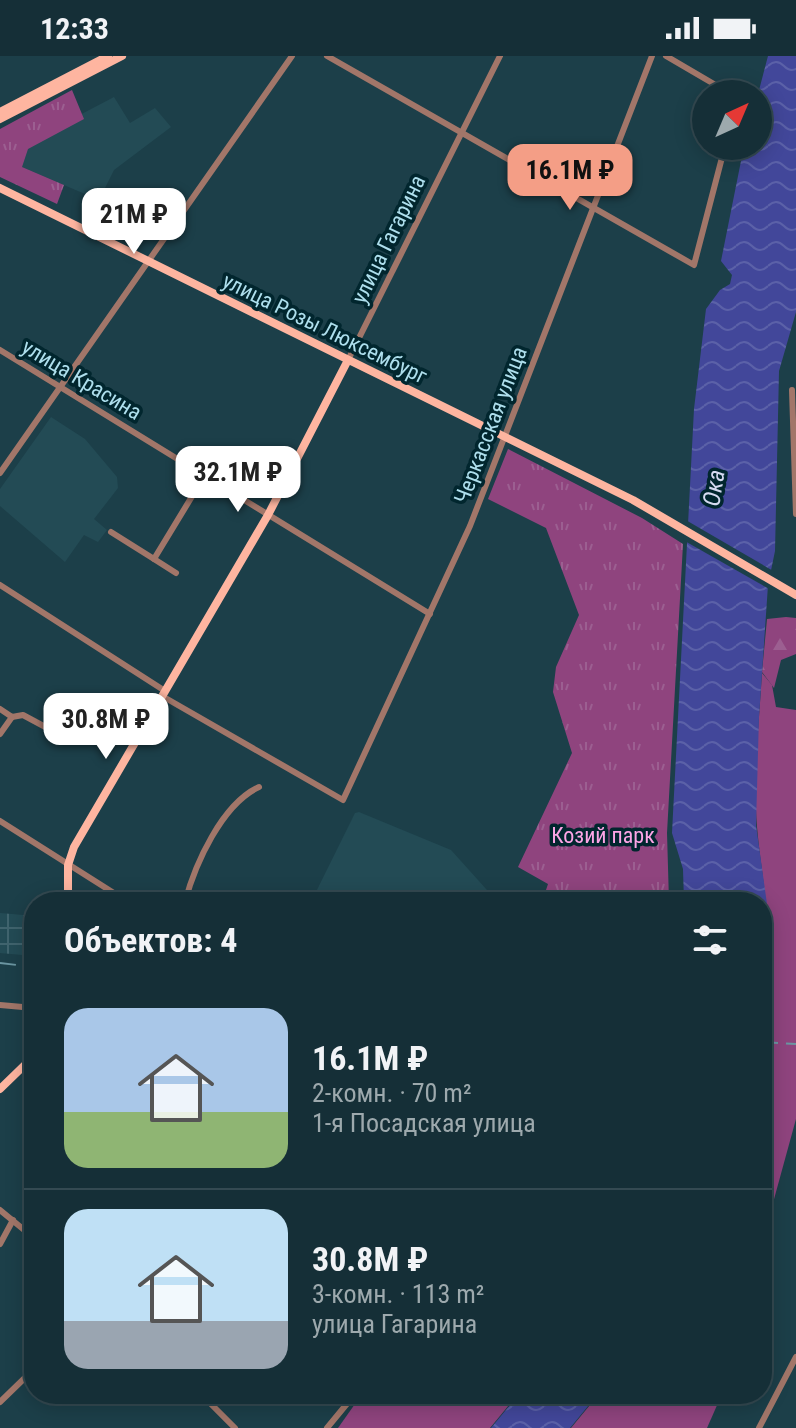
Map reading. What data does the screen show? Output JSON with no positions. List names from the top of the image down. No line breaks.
{"streets":{"main road":["улица Гагарина","улица Розы Люксембург"],"street":["улица Красина","Черкасская улица"]},"crossings":[["улица Гагарина","улица Розы Люксембург"],["улица Гагарина","улица Красина"],["улица Гагарина","Черкасская улица"],["улица Розы Люксембург","Черкасская улица"],["улица Красина","Черкасская улица"]],"water":["Ока"],"parks":["Козий парк"],"north":"top right","page":{"status":"12:33","price":["16.1M ₽","21M ₽","32.1M ₽","30.8M ₽"],"heading":"Объектов: 4","list":[{"name":"16.1M ₽","note":"2-комн. · 70 m² · 1-я Посадская улица"},{"name":"30.8M ₽","note":"3-комн. · 113 m² · улица Гагарина"}]}}
